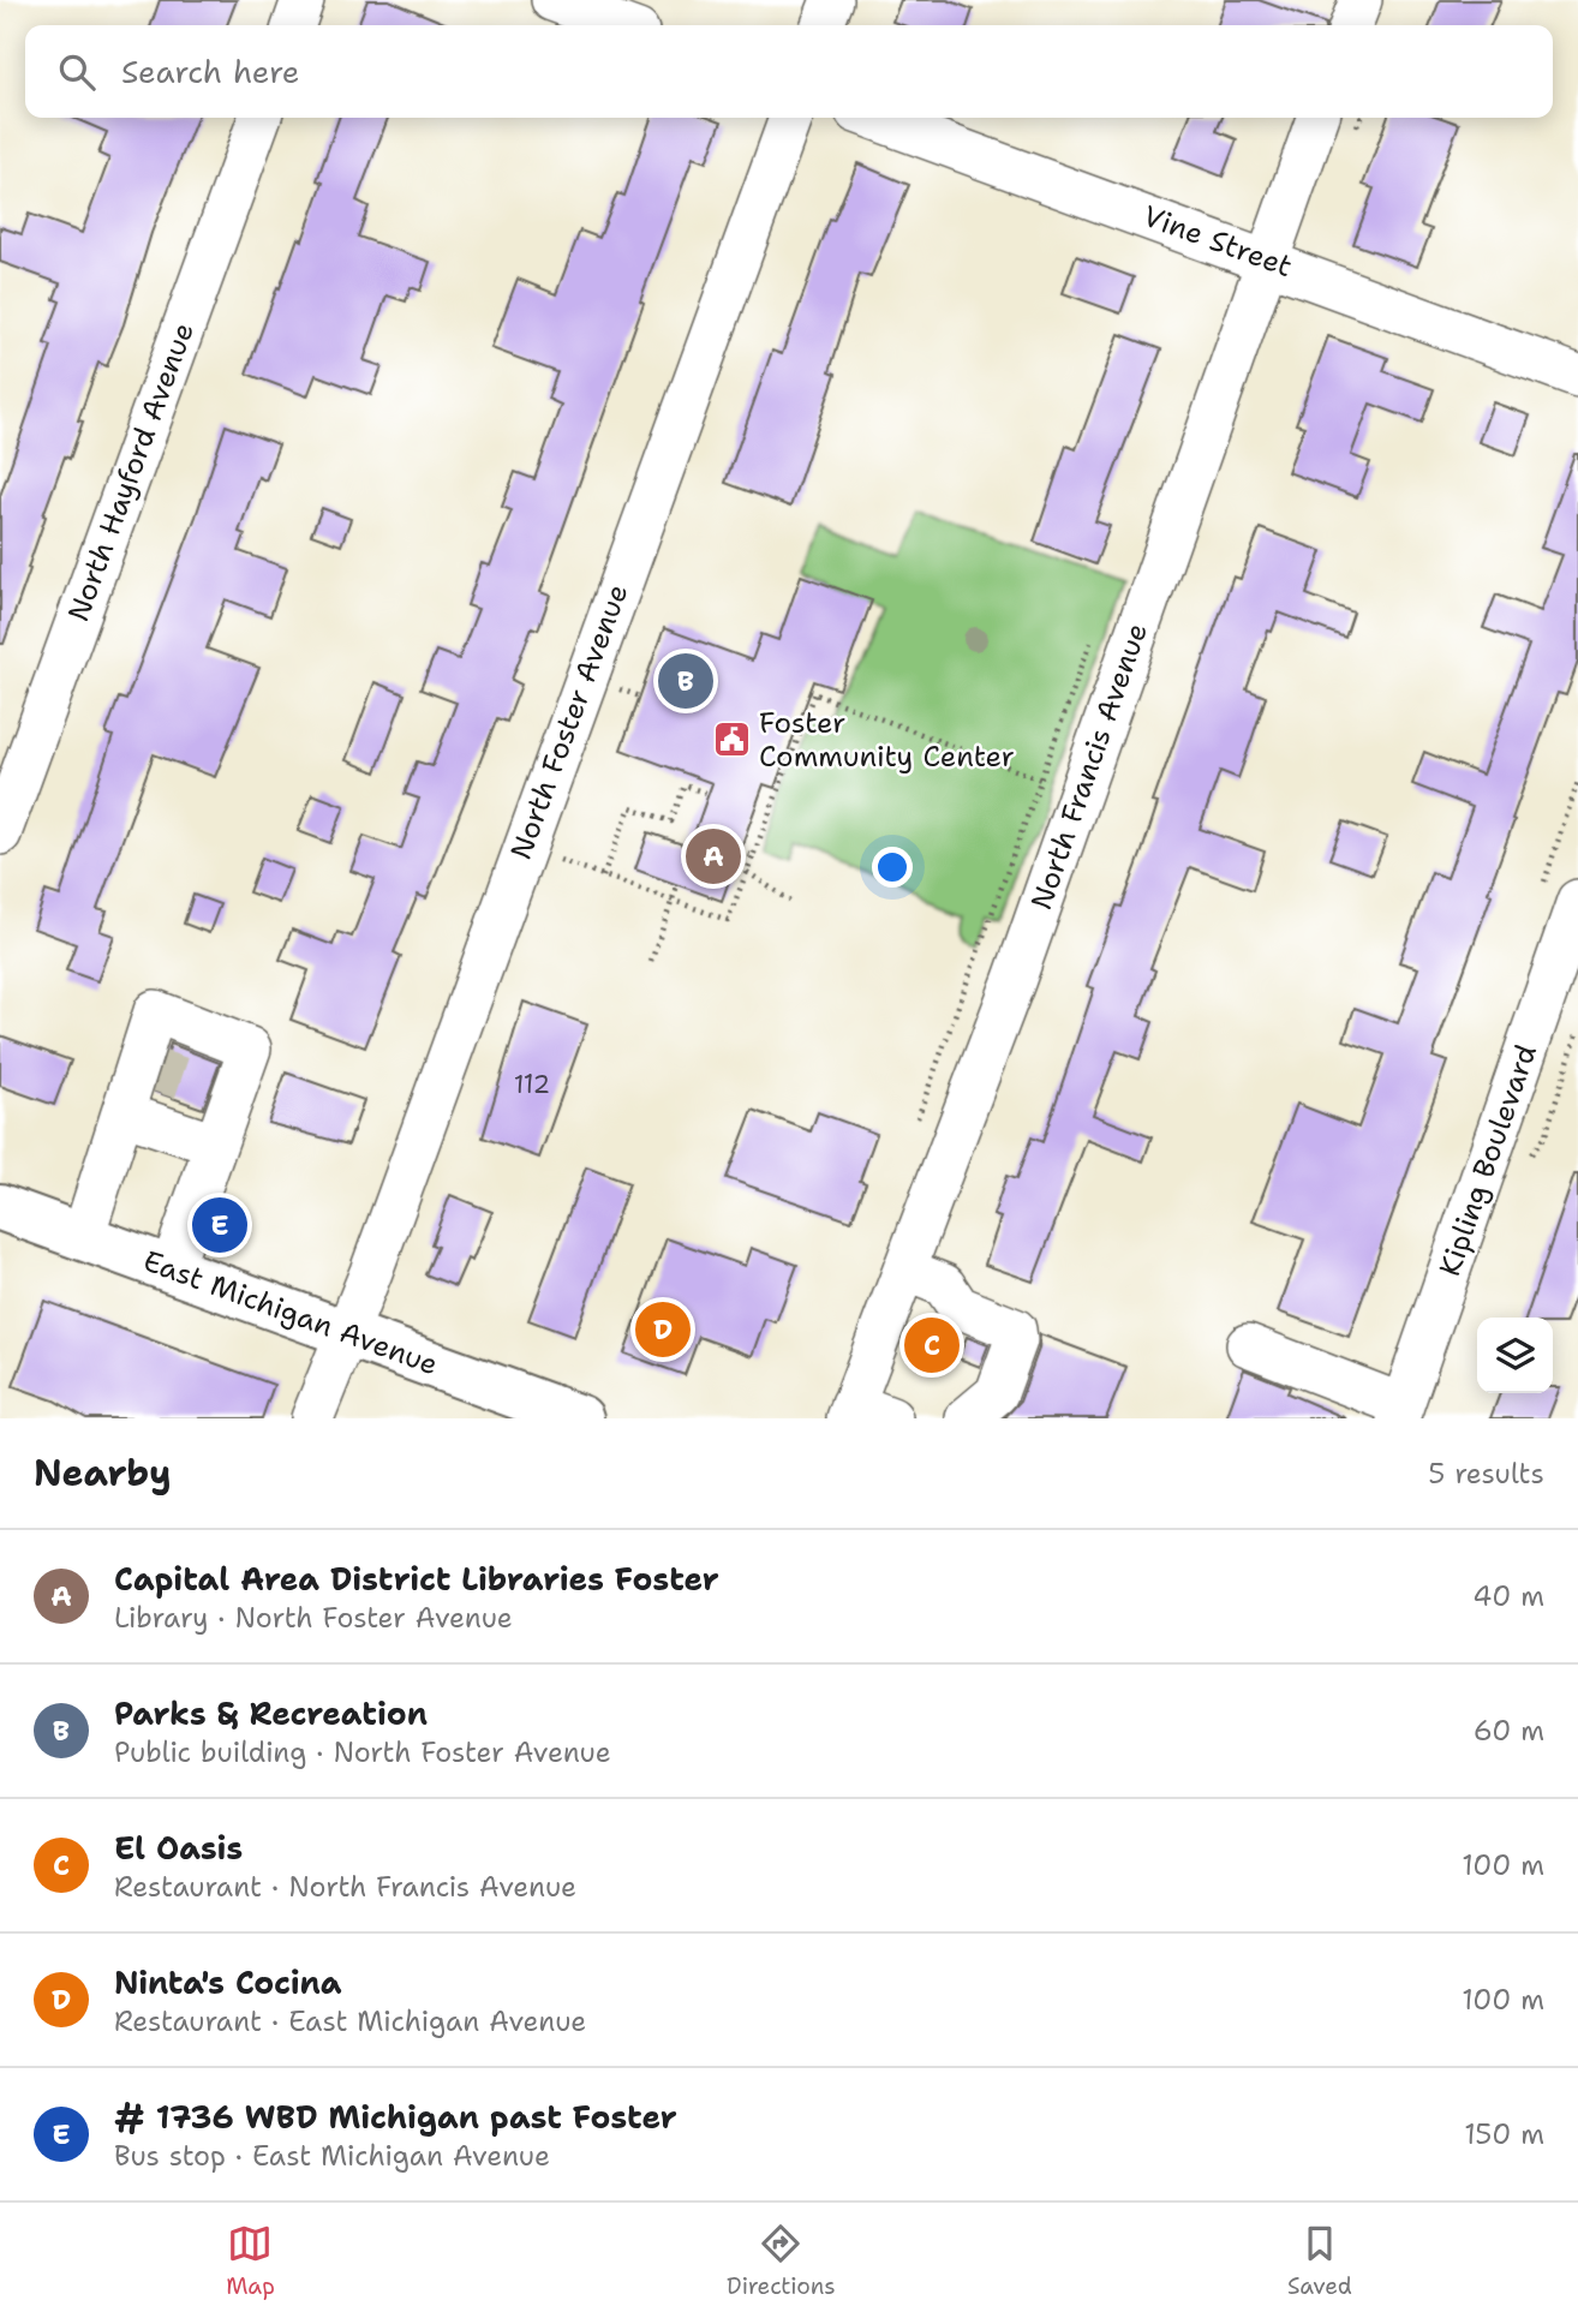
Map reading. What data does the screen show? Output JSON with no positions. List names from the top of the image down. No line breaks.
{"streets":{"main road":["East Michigan Avenue"],"street":["Vine Street","North Hayford Avenue","North Foster Avenue","North Francis Avenue","Kipling Boulevard"]},"crossings":[["Vine Street","North Francis Avenue"],["North Foster Avenue","East Michigan Avenue"]],"places":{"public building":["Foster Community Center"]},"house_numbers":["112"],"page":{"search":"Search here","pins":["B","A","E","D","C"],"heading":["Nearby","5 results"],"list":[{"mark":"A","name":"Capital Area District Libraries Foster","note":"Library · North Foster Avenue","value":"40 m"},{"mark":"B","name":"Parks & Recreation","note":"Public building · North Foster Avenue","value":"60 m"},{"mark":"C","name":"El Oasis","note":"Restaurant · North Francis Avenue","value":"100 m"},{"mark":"D","name":"Ninta's Cocina","note":"Restaurant · East Michigan Avenue","value":"100 m"},{"mark":"E","name":"# 1736 WBD Michigan past Foster","note":"Bus stop · East Michigan Avenue","value":"150 m"}],"nav":["Map","Directions","Saved"]}}
